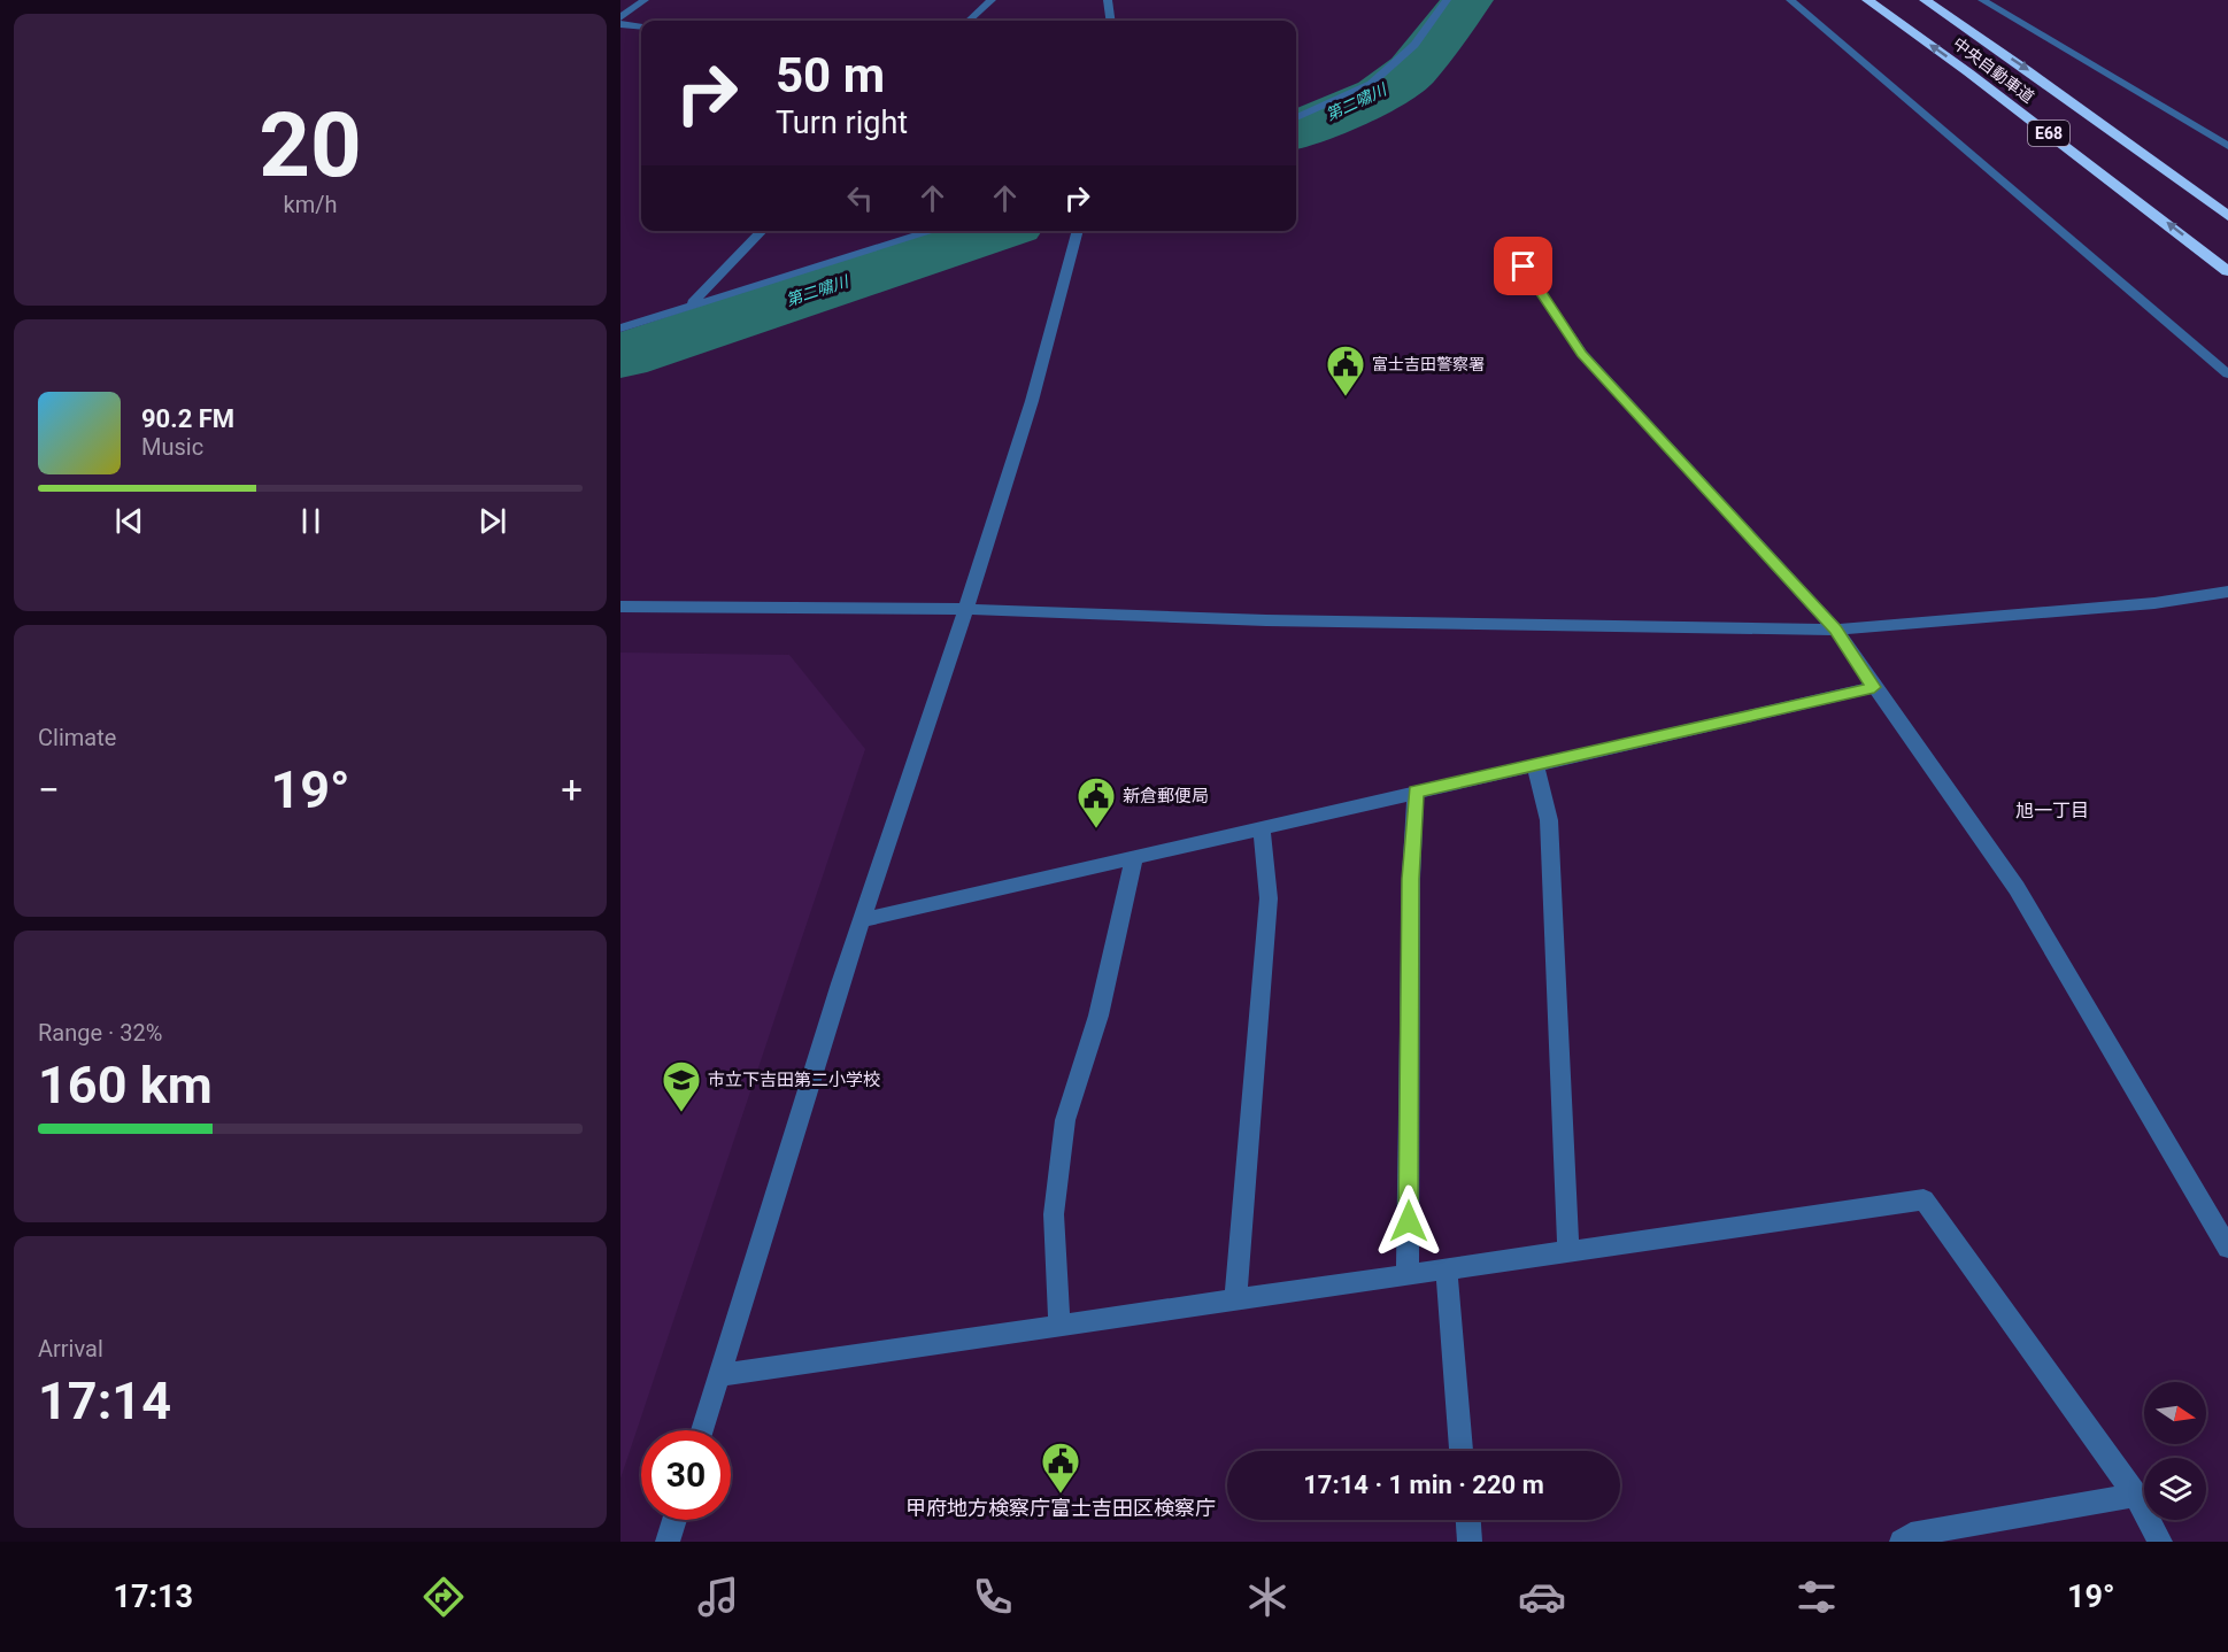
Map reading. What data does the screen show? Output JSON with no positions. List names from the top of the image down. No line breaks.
{"streets":{"highway":["中央自動車道","E68"]},"districts":["旭一丁目"],"water":["第二嘯川"],"places":{"public building":["富士吉田警察署","新倉郵便局","甲府地方検察庁富士吉田区検察庁"],"school or university":["市立下吉田第二小学校"]},"north":"right","page":{"tile":[["20","km/h"],"Climate",["Range · 32%","160 km"],["Arrival","17:14"]],"turn":["50 m","Turn right"],"song":["90.2 FM","Music"],"heat":["−","19°","+"],"limit":"30","trip":"17:14 · 1 min · 220 m","tabs":["17:13","19°"]}}
